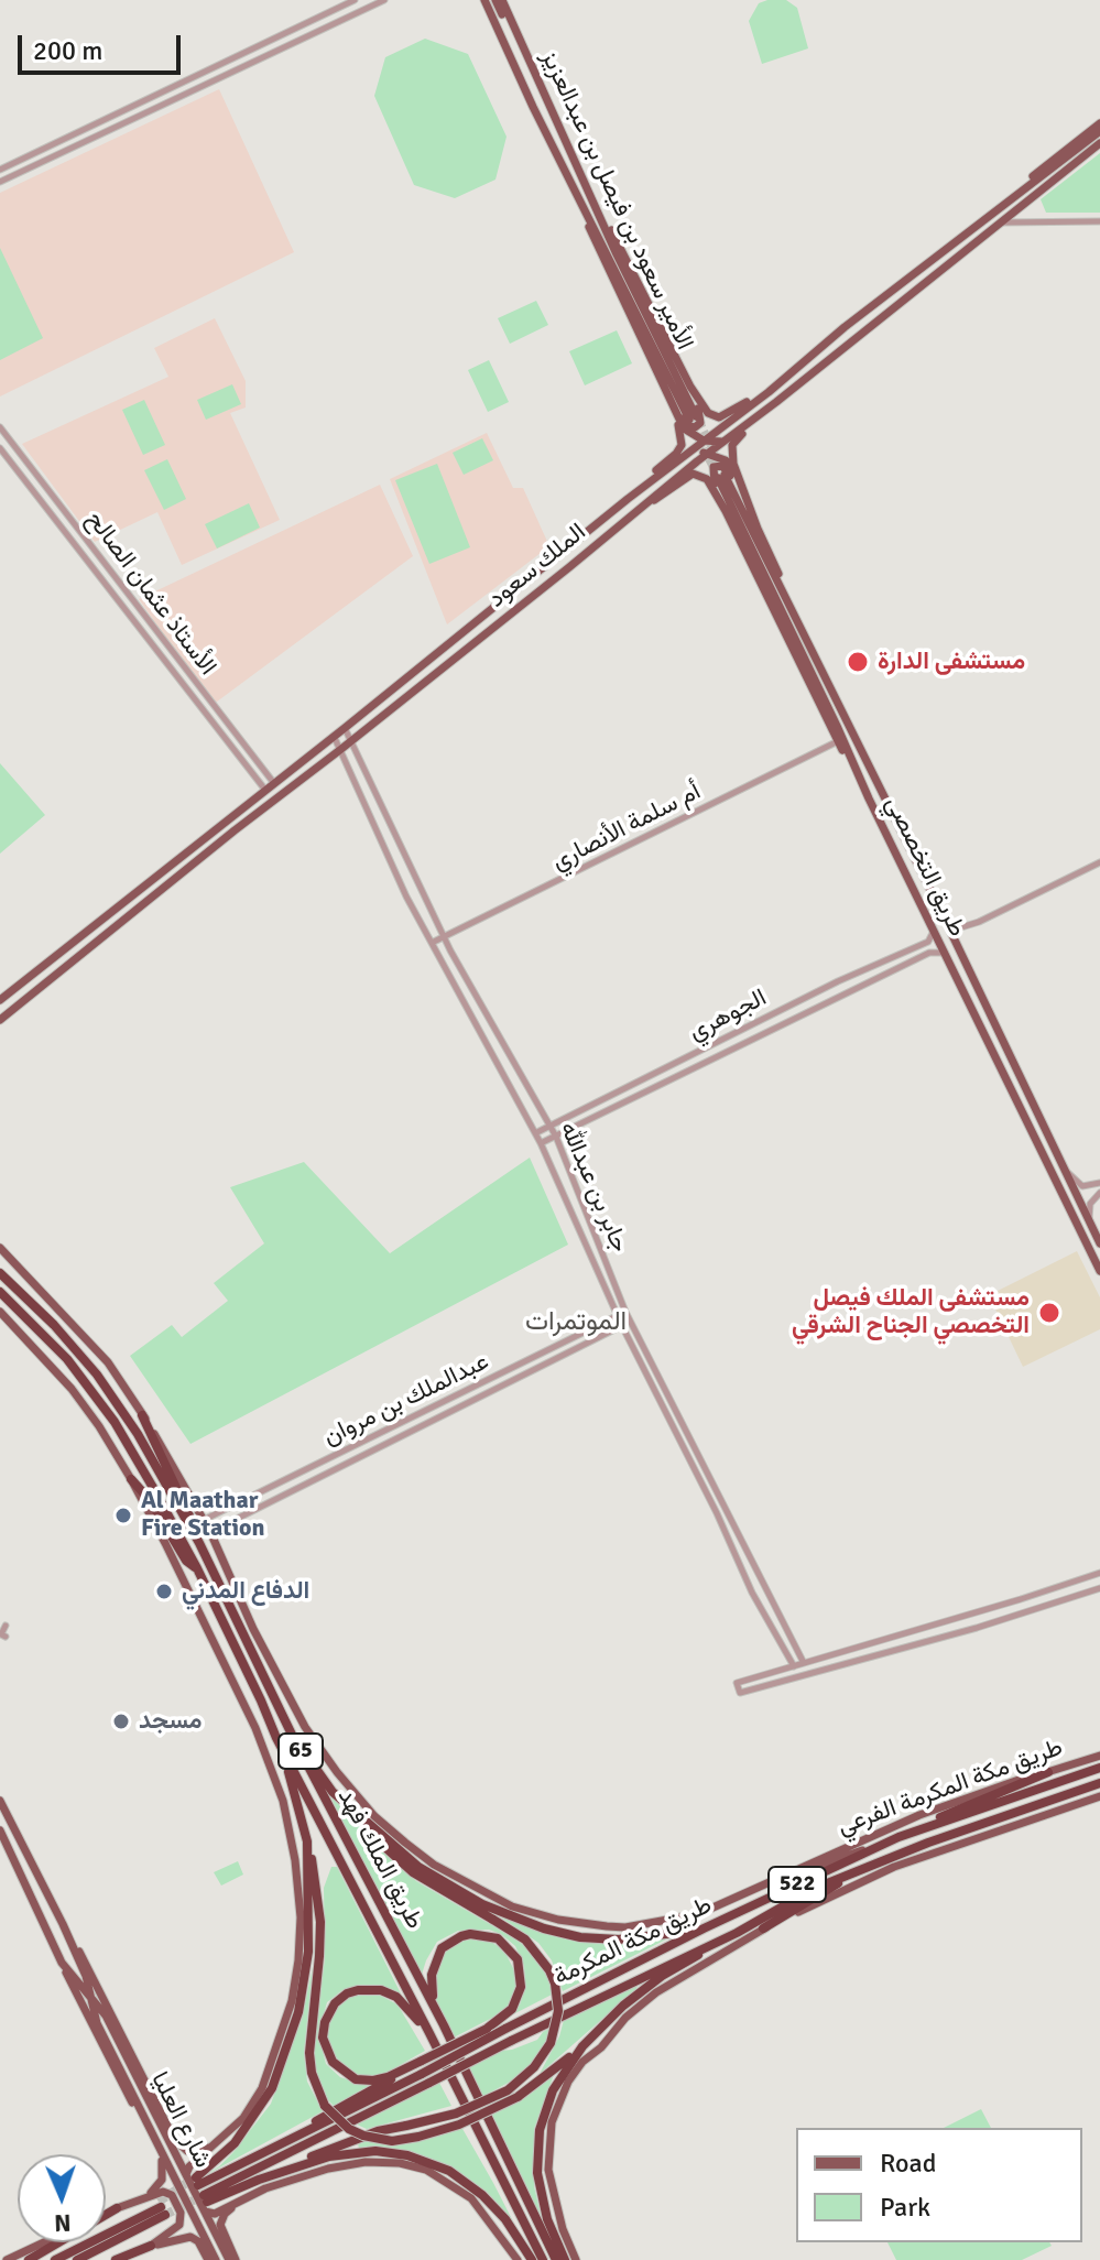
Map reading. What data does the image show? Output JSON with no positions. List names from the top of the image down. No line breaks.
{"streets":{"highway":["65","طريق الملك فهد","522","طريق مكة المكرمة"],"main road":["الأمير سعود بن فيصل بن عبدالعزيز","الملك سعود","طريق التخصصي","طريق مكة المكرمة الفرعي","شارع العليا"],"street":["الأستاذ عثمان الصالح","أم سلمة الأنصاري","الجوهري","جابر بن عبدالله","عبدالملك بن مروان"]},"crossings":[["الملك سعود","الأستاذ عثمان الصالح"],["الملك سعود","جابر بن عبدالله"],["أم سلمة الأنصاري","جابر بن عبدالله"],["طريق التخصصي","الجوهري"],["الجوهري","جابر بن عبدالله"],["جابر بن عبدالله","عبدالملك بن مروان"],["عبدالملك بن مروان","طريق مكة المكرمة الفرعي"],["طريق مكة المكرمة","شارع العليا"]],"districts":["الموتمرات"],"places":["مستشفى الدارة","مستشفى الملك فيصل التخصصي الجناح الشرقي","Al Maathar Fire Station","الدفاع المدني","مسجد"],"legend":["Road","Park"],"scale_bar":"200 m","north":"bottom"}
